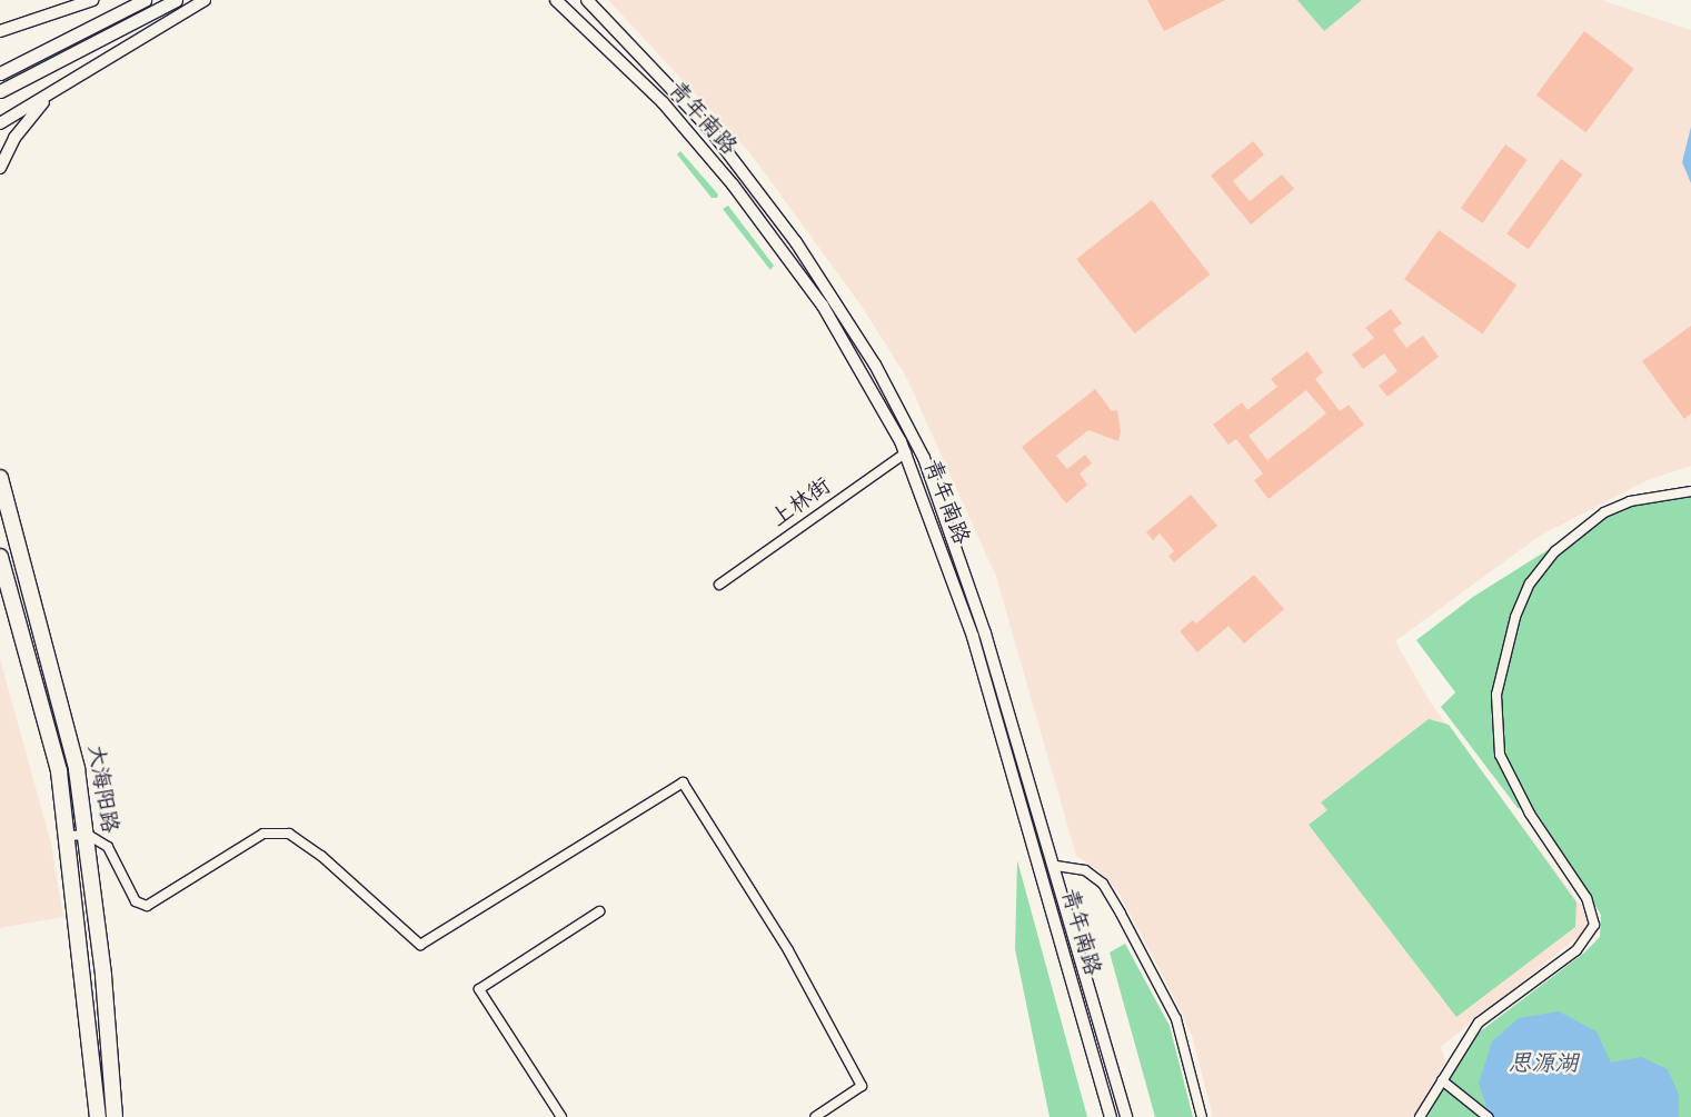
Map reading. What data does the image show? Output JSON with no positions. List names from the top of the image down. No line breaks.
{"streets":{"highway":["大海阳路"],"main road":["青年南路"],"street":["上林街"]},"crossings":[["青年南路","上林街"]],"water":["思源湖"]}
